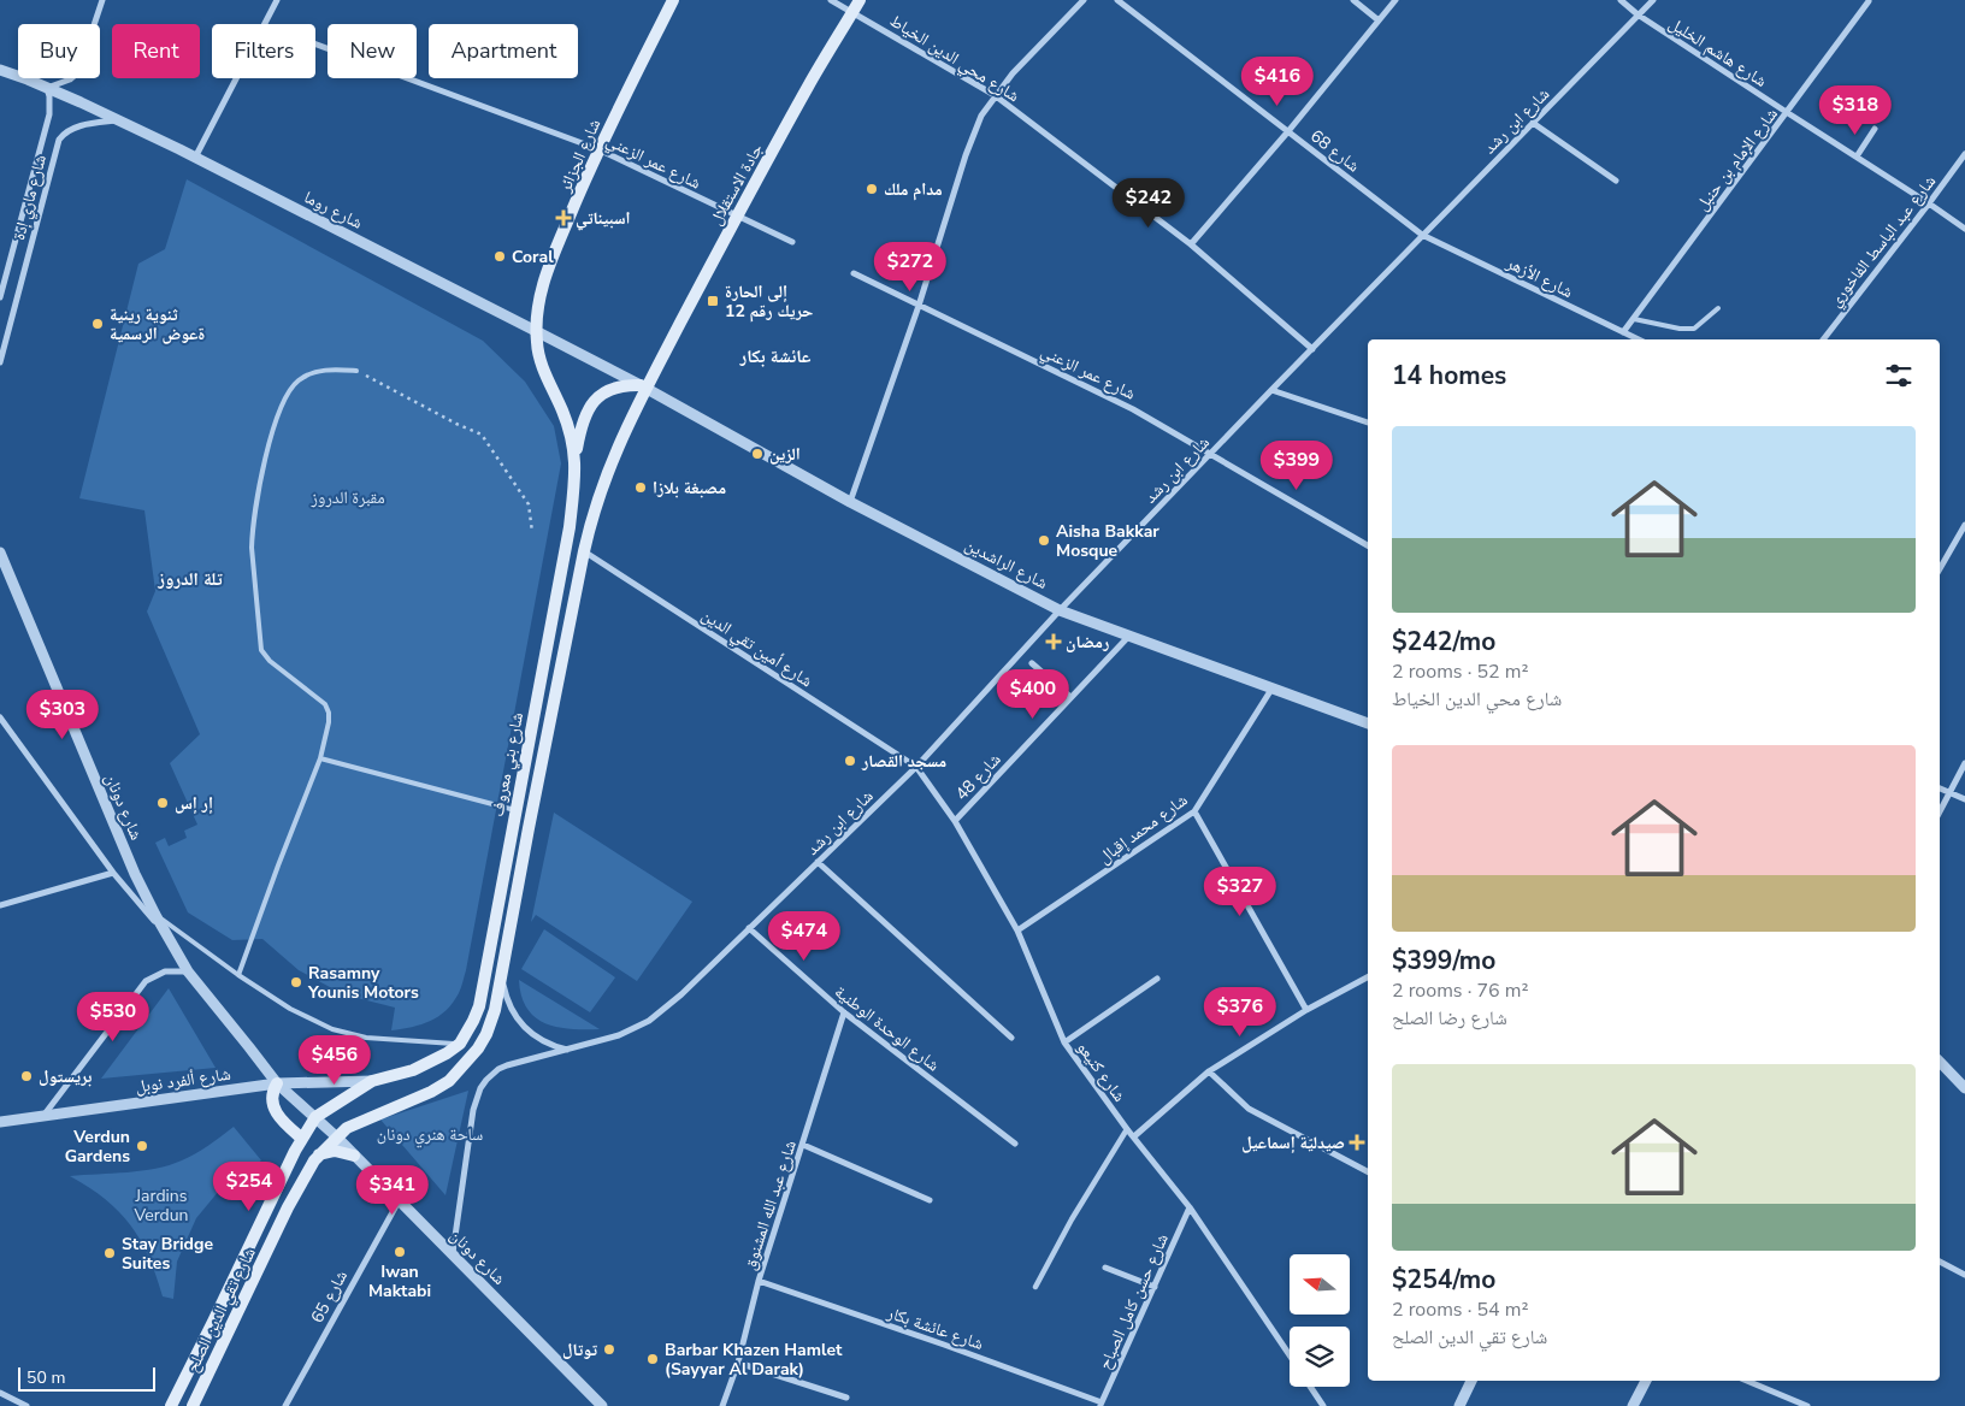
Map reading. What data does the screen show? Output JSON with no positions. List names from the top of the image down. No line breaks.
{"streets":{"main road":["شارع الجزائر","جادة الاستقلال","شارع بني معروف","شارع تقي الدين الصلح"],"street":["شارع هاشم الخليل","شارع محي الدين الخياط","شارع ابن رشد","شارع 68","شارع الإمام بن حنبل","شارع عمر الزعني","شارع ماري إدة","شارع روما","شارع عبد الباسط الفاخوري","شارع الأزهر","شارع الراشدين","شارع أمين تقي الدين","شارع 48","شارع دونان","شارع محمد إقبال","شارع الوحدة الوطنية","شارع كنيعو","شارع ألفرد نوبل","شارع عبد الله المشنوق","شارع 65","شارع حسن كامل الصباح","شارع عائشة بكار"]},"crossings":[["شارع هاشم الخليل","شارع ابن رشد"],["شارع هاشم الخليل","شارع الإمام بن حنبل"],["شارع هاشم الخليل","شارع عبد الباسط الفاخوري"],["شارع محي الدين الخياط","شارع ابن رشد"],["شارع محي الدين الخياط","جادة الاستقلال"],["شارع ابن رشد","شارع 68"],["شارع ابن رشد","شارع عمر الزعني"],["شارع ابن رشد","شارع الأزهر"],["شارع ابن رشد","شارع الراشدين"],["شارع ابن رشد","شارع أمين تقي الدين"],["شارع ابن رشد","شارع دونان"],["شارع ابن رشد","شارع الوحدة الوطنية"],["شارع ابن رشد","شارع كنيعو"],["شارع 68","شارع الأزهر"],["شارع الجزائر","شارع عمر الزعني"],["شارع الجزائر","شارع روما"],["شارع الجزائر","شارع بني معروف"],["شارع الإمام بن حنبل","شارع الأزهر"],["شارع عمر الزعني","جادة الاستقلال"],["جادة الاستقلال","شارع روما"],["جادة الاستقلال","شارع الراشدين"],["جادة الاستقلال","شارع بني معروف"],["شارع ماري إدة","شارع روما"],["شارع روما","شارع الراشدين"],["شارع روما","شارع بني معروف"],["شارع الراشدين","شارع بني معروف"],["شارع الراشدين","شارع 48"],["شارع الراشدين","شارع محمد إقبال"],["شارع أمين تقي الدين","شارع بني معروف"],["شارع أمين تقي الدين","شارع كنيعو"],["شارع بني معروف","شارع دونان"],["شارع بني معروف","شارع ألفرد نوبل"],["شارع بني معروف","شارع تقي الدين الصلح"],["شارع 48","شارع كنيعو"],["شارع دونان","شارع ألفرد نوبل"],["شارع دونان","شارع 65"],["شارع دونان","شارع تقي الدين الصلح"],["شارع محمد إقبال","شارع كنيعو"],["شارع الوحدة الوطنية","شارع عبد الله المشنوق"],["شارع كنيعو","شارع حسن كامل الصباح"],["شارع عبد الله المشنوق","شارع عائشة بكار"],["شارع حسن كامل الصباح","شارع عائشة بكار"]],"districts":["عائشة بكار","تلة الدروز"],"parks":["مقبرة الدروز","ساحة هنري دونان","Jardins Verdun"],"places":{"other":["مدام ملك","Coral","ثنوية رينية ةعوض الرسمية","الزين","مصبغة بلازا","Aisha Bakkar Mosque","مسجد القصار","إر إس","Rasamny Younis Motors","بريستول","Verdun Gardens","Iwan Maktabi","Stay Bridge Suites","توتال","Barbar Khazen Hamlet (Sayyar Al Darak)"],"health":["اسبيناتي","رمضان","صيدليّة إسماعيل"],"transit":["إلی الحارة حريك رقم 12"]},"scale_bar":"50 m","north":"left","page":{"chip":["Buy","Rent","Filters","New","Apartment"],"price":["$416","$318","$242","$272","$399","$400","$303","$327","$474","$376","$530","$456","$254","$341"],"heading":"14 homes","list":[{"name":"$242/mo","note":"2 rooms · 52 m² · شارع محي الدين الخياط"},{"name":"$399/mo","note":"2 rooms · 76 m² · شارع رضا الصلح"},{"name":"$254/mo","note":"2 rooms · 54 m² · شارع تقي الدين الصلح"}],"scale":"50 m"}}
